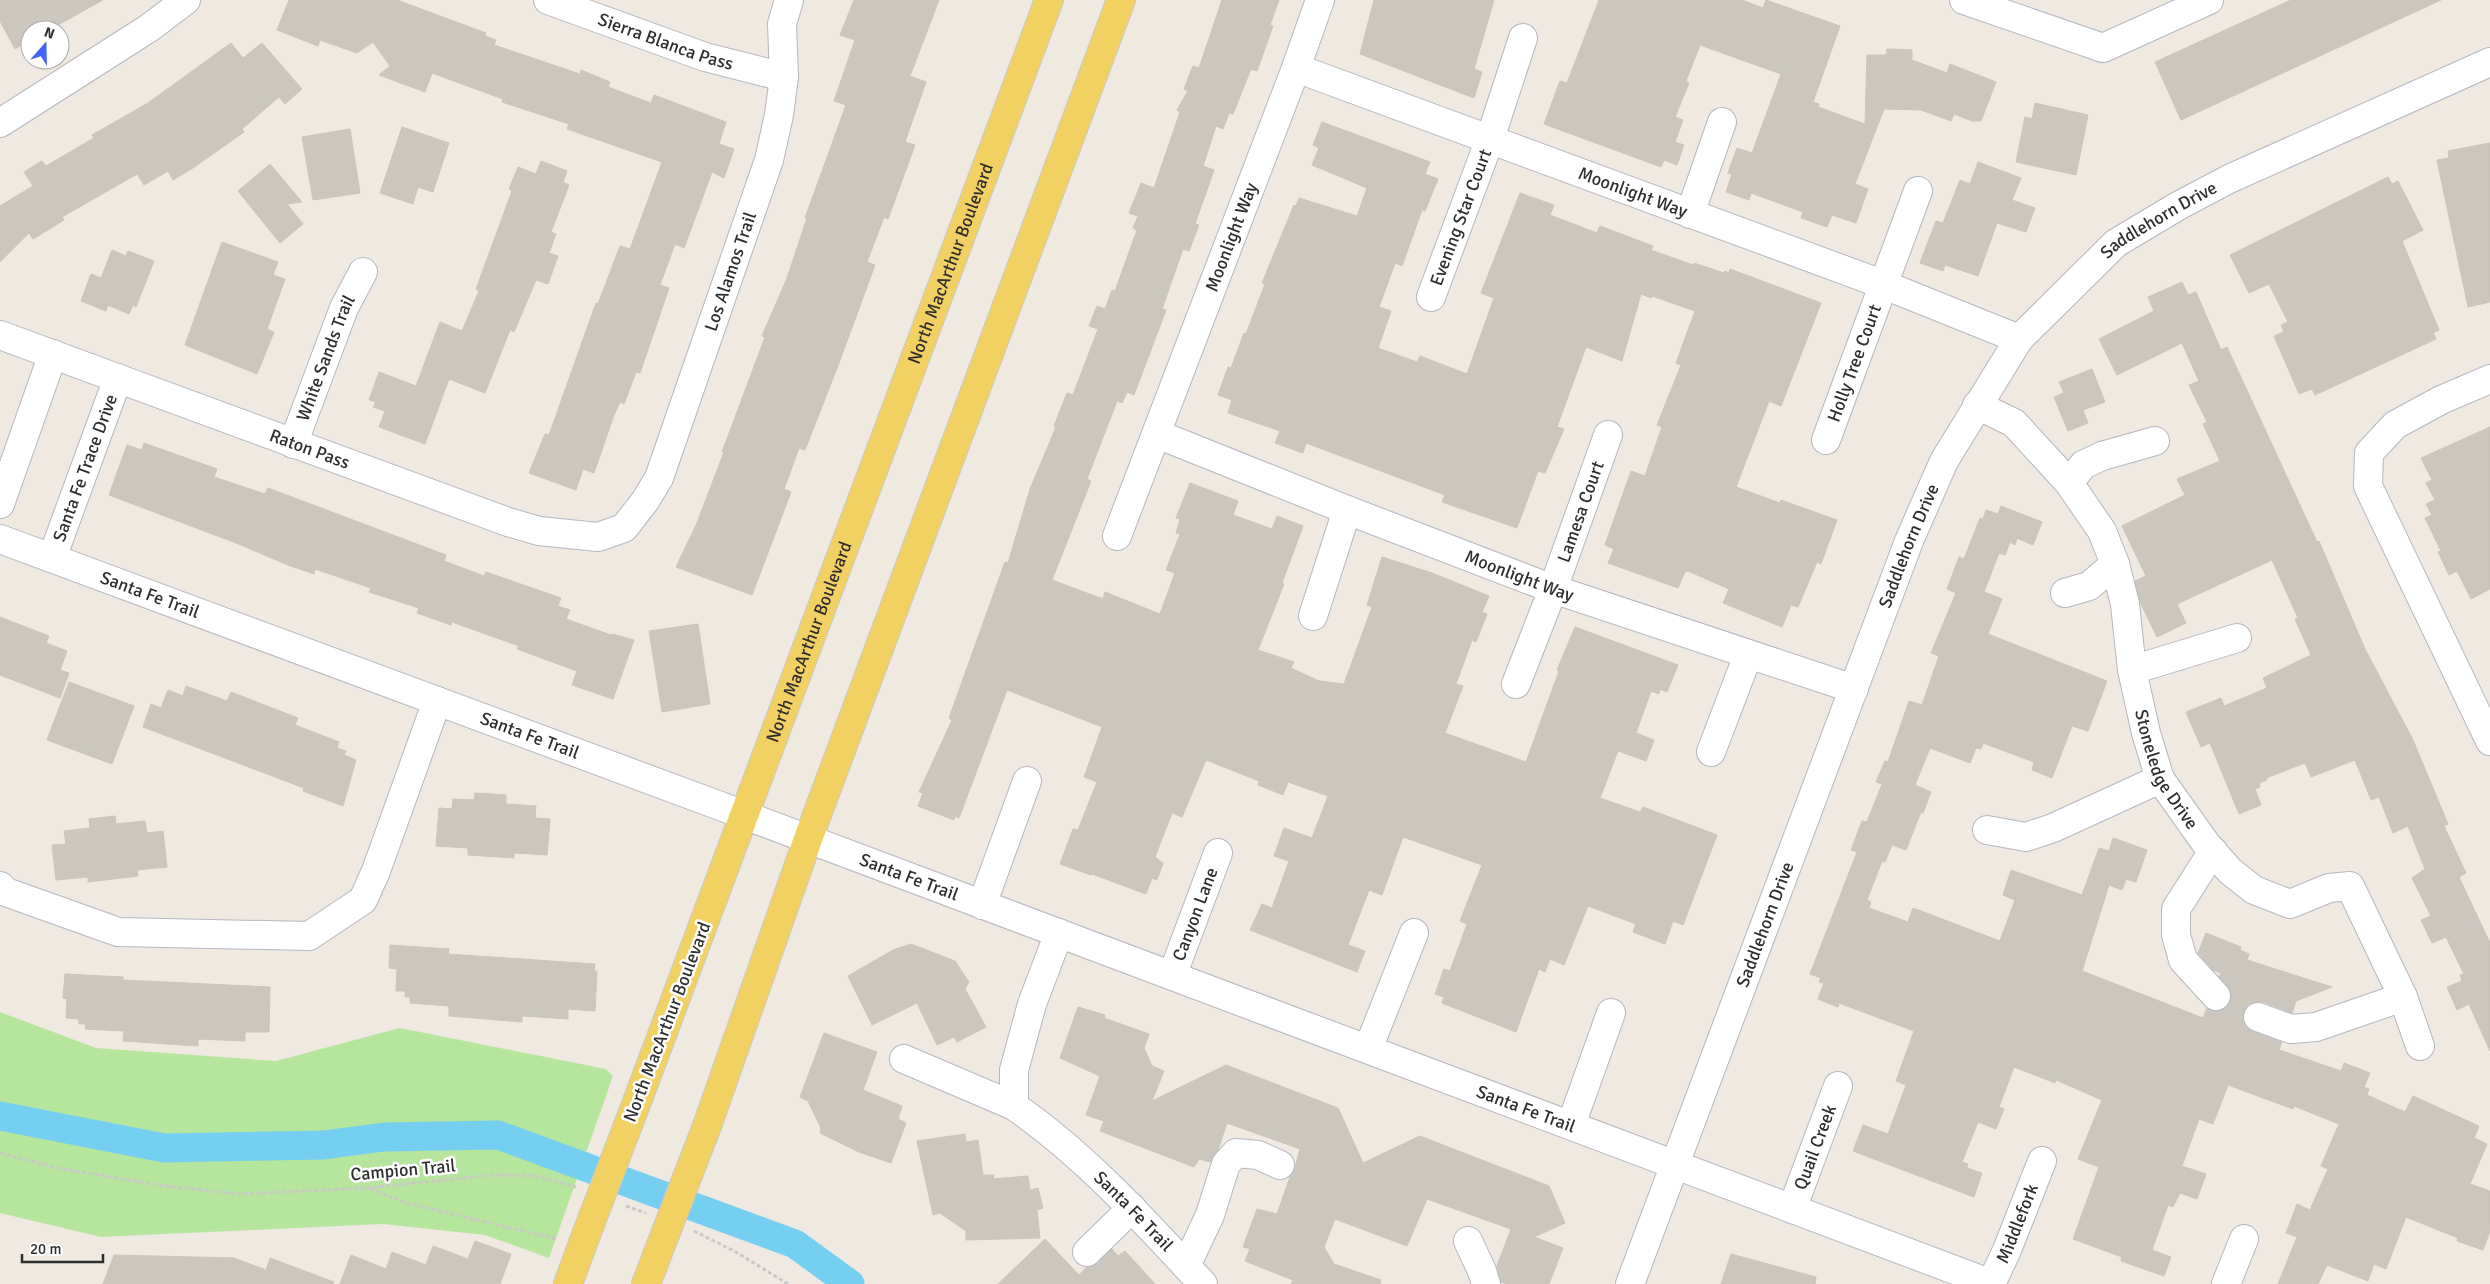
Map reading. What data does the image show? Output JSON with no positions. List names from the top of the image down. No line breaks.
{"streets":{"main road":["North MacArthur Boulevard"],"street":["Sierra Blanca Pass","Moonlight Way","Evening Star Court","Saddlehorn Drive","Los Alamos Trail","White Sands Trail","Holly Tree Court","Raton Pass","Santa Fe Trace Drive","Lamesa Court","Santa Fe Trail","Stoneledge Drive","Canyon Lane","Quail Creek","Middlefork"],"path":["Campion Trail"]},"crossings":[["Sierra Blanca Pass","Los Alamos Trail"],["Moonlight Way","Evening Star Court"],["Moonlight Way","Saddlehorn Drive"],["Moonlight Way","Holly Tree Court"],["Moonlight Way","Lamesa Court"],["Saddlehorn Drive","Santa Fe Trail"],["Saddlehorn Drive","Stoneledge Drive"],["North MacArthur Boulevard","Santa Fe Trail"],["Los Alamos Trail","Raton Pass"],["White Sands Trail","Raton Pass"],["Raton Pass","Santa Fe Trace Drive"],["Santa Fe Trace Drive","Santa Fe Trail"],["Santa Fe Trail","Canyon Lane"],["Santa Fe Trail","Quail Creek"],["Santa Fe Trail","Middlefork"]],"scale_bar":"20 m","north":"top"}
